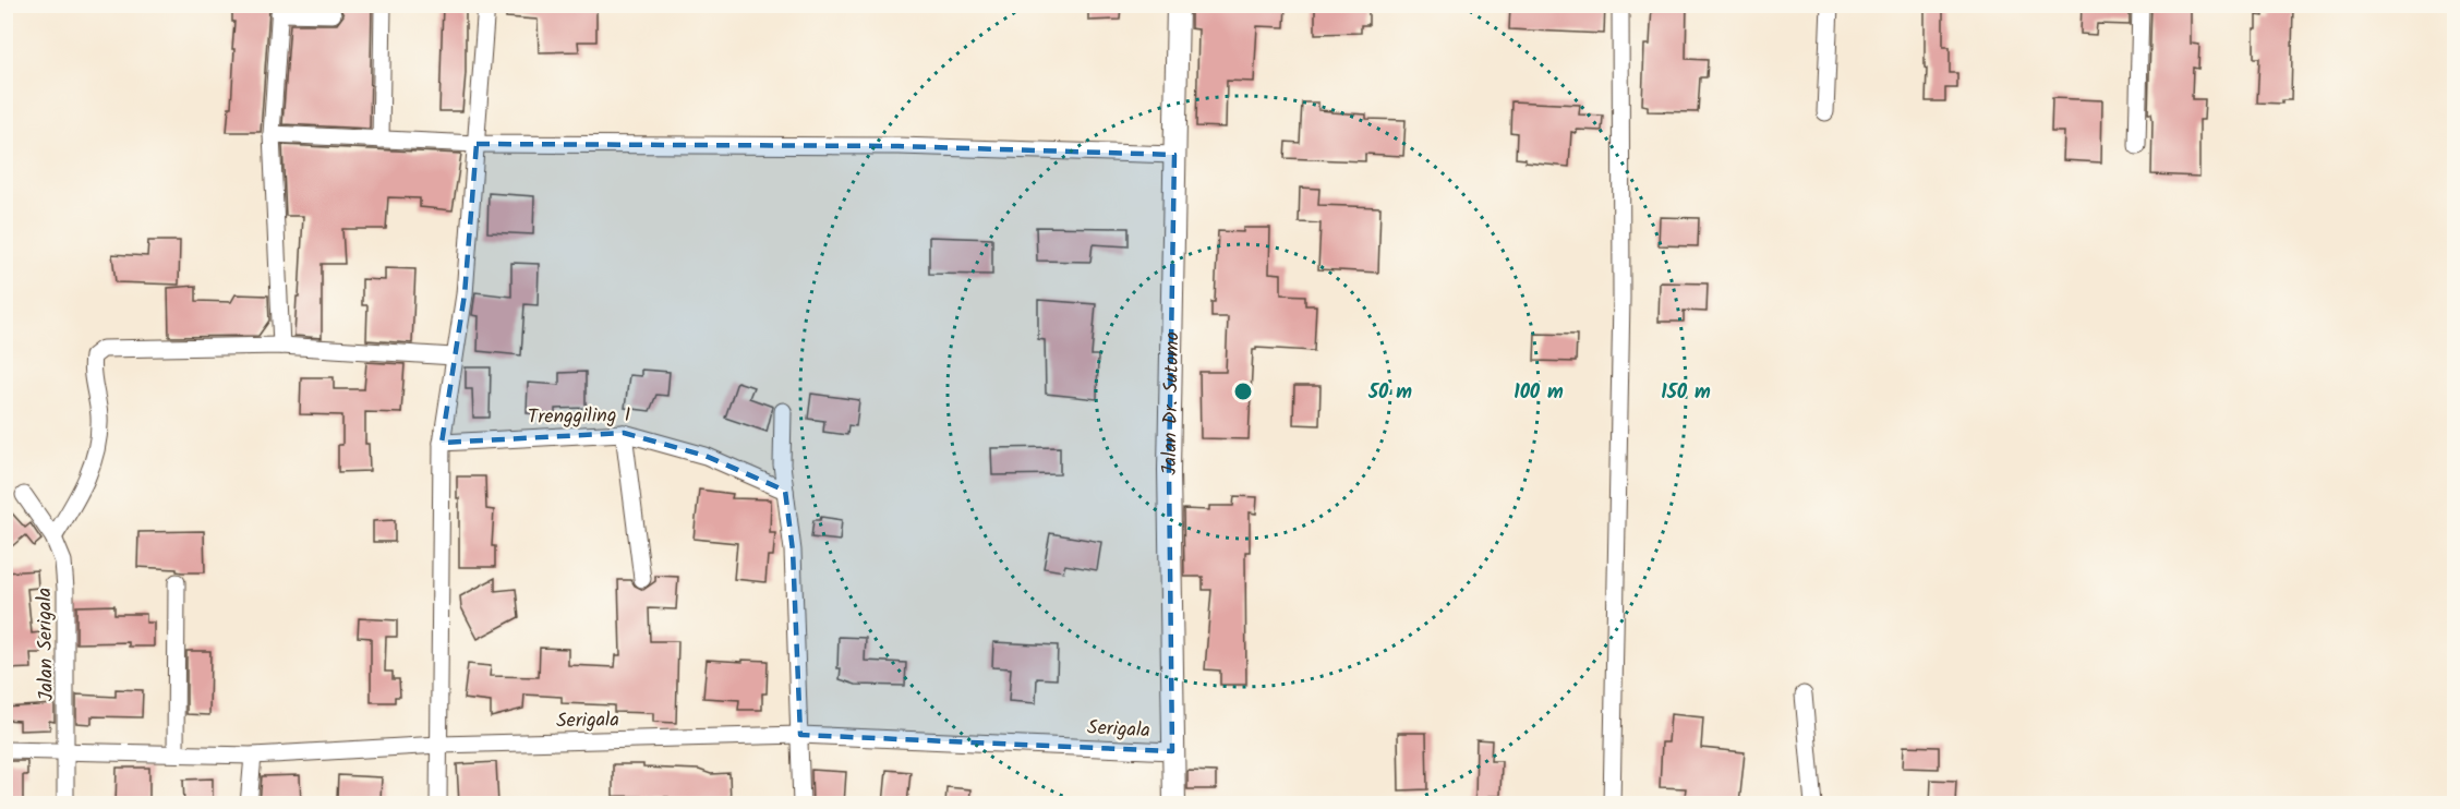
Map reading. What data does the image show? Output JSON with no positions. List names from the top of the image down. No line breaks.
{"streets":{"street":["Jalan Dr. Sutomo","Trenggiling I","Jalan Serigala","Serigala"]},"crossings":[["Jalan Dr. Sutomo","Serigala"],["Jalan Serigala","Serigala"]],"rings":["50 m","100 m","150 m"]}
